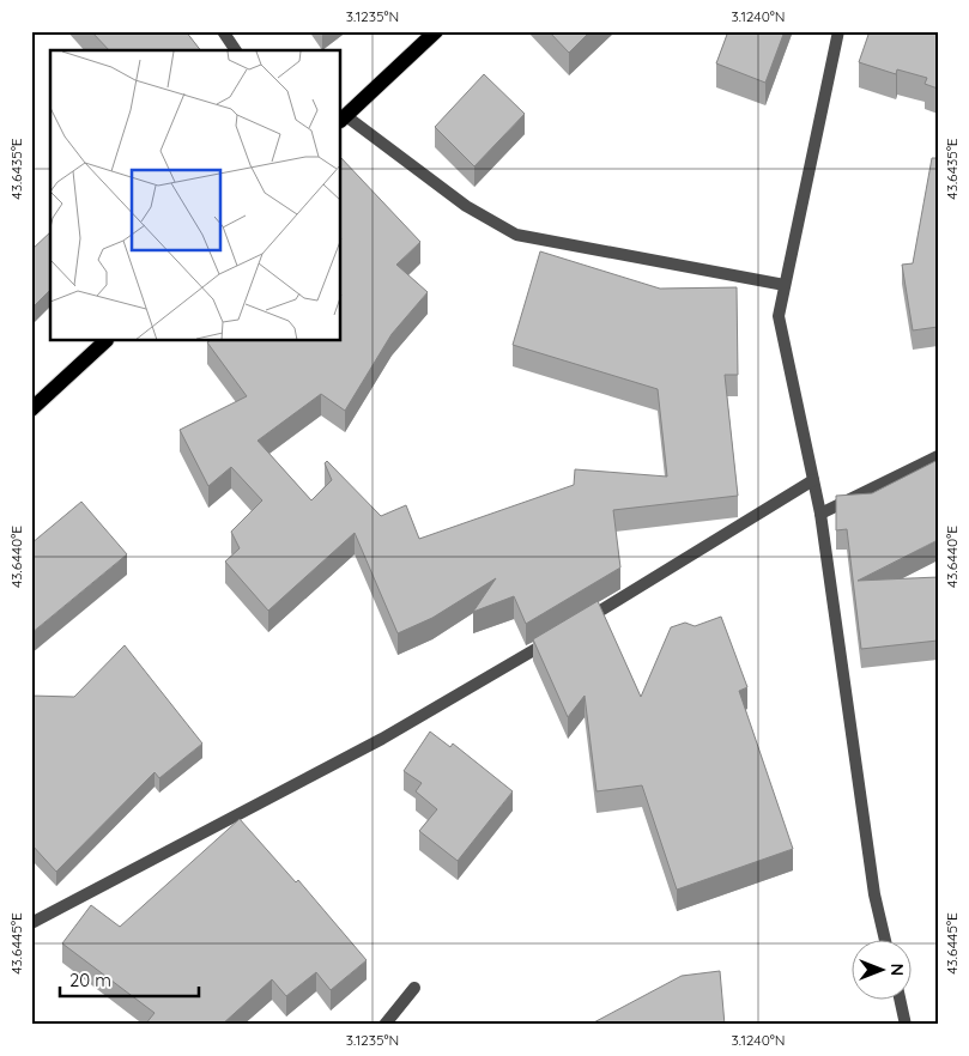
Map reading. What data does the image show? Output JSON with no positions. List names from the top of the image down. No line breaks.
{"scale_bar":"20 m","north":"right","coordinates":["3.1235°N","3.1240°N","43.6435°E","43.6440°E","43.6445°E"]}
